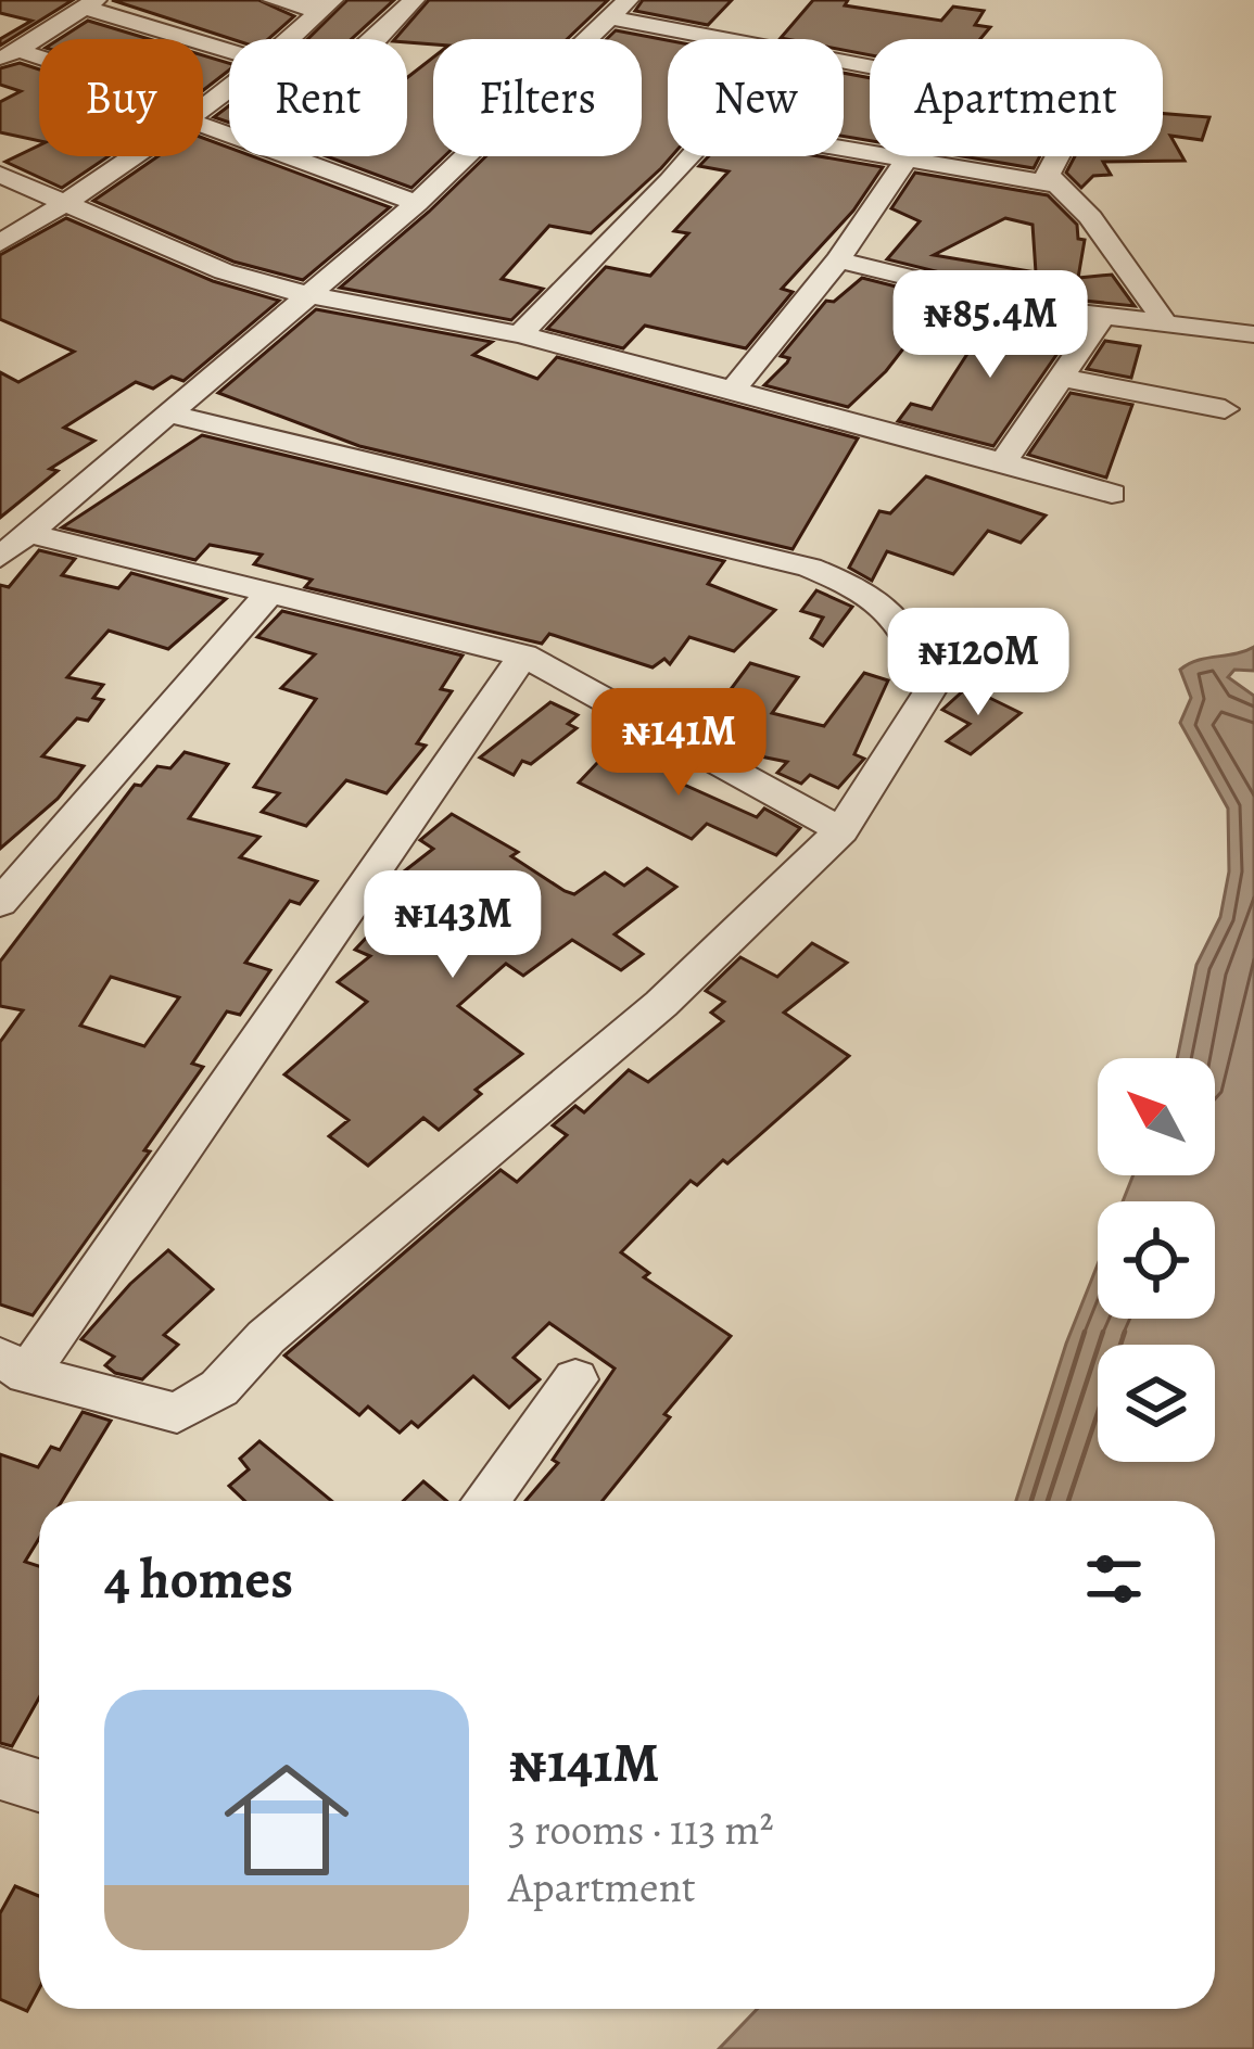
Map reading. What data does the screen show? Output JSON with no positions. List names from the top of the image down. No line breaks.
{"north":"top left","page":{"chip":["Buy","Rent","Filters","New","Apartment"],"price":["₦85.4M","₦120M","₦141M","₦143M"],"heading":"4 homes","list":[{"name":"₦141M","note":"3 rooms · 113 m² · Apartment"}]}}
